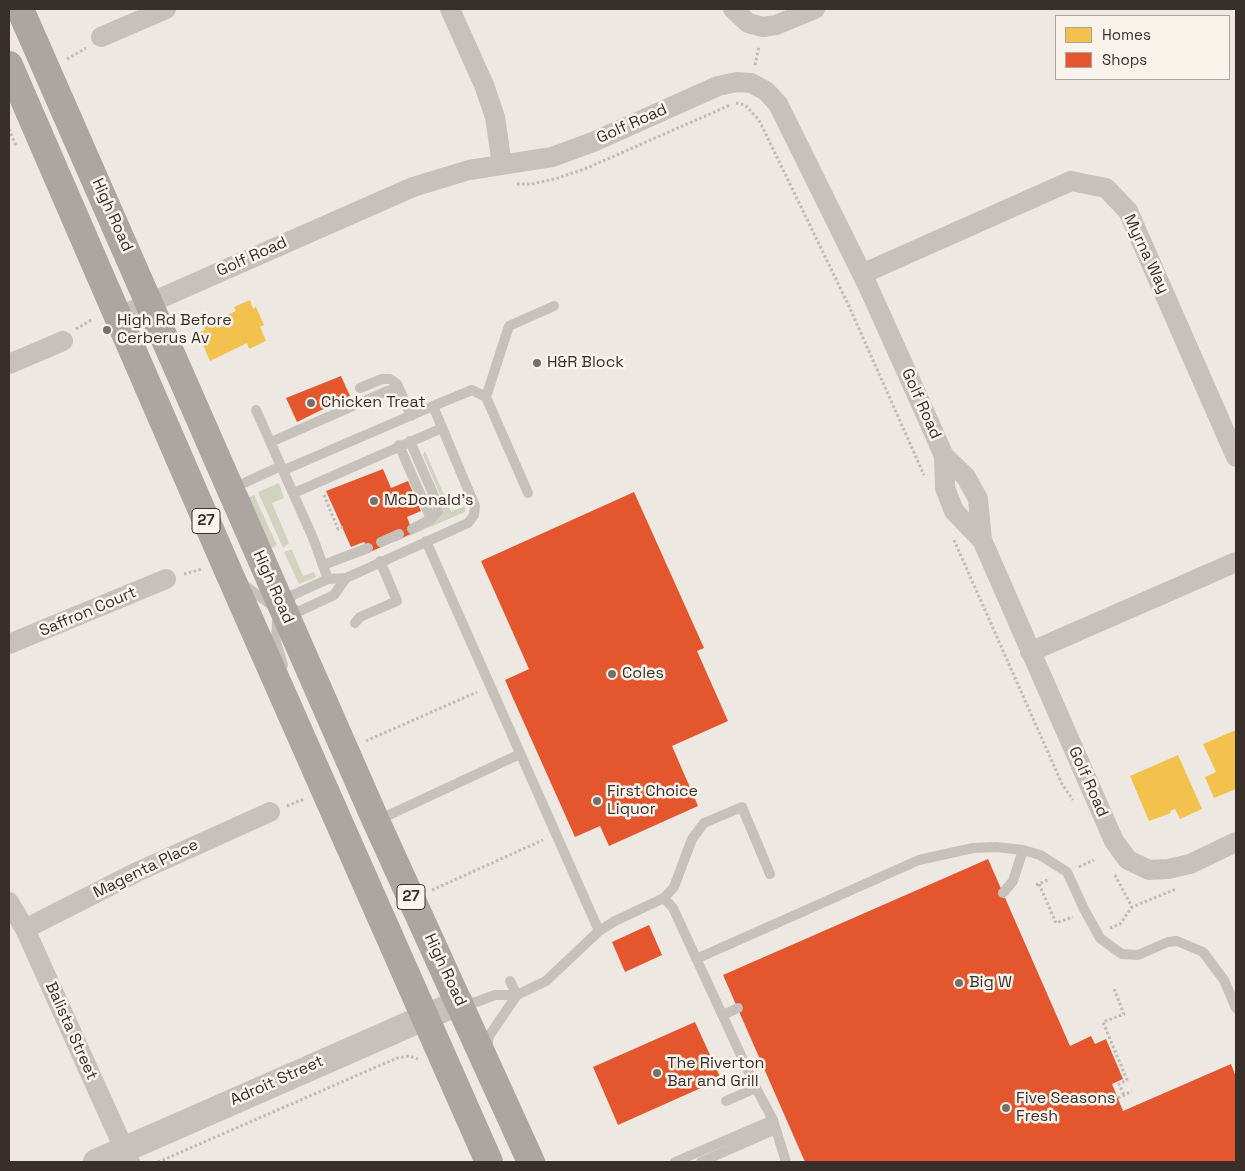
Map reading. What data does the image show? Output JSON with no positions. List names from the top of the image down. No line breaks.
{"streets":{"main road":["High Road","27"],"street":["Golf Road","Myrna Way","Saffron Court","Magenta Place","Balista Street","Adroit Street"]},"crossings":[["Golf Road","High Road"],["Golf Road","Myrna Way"],["Golf Road","27"],["High Road","Adroit Street"],["27","Adroit Street"],["Magenta Place","Balista Street"],["Balista Street","Adroit Street"]],"places":["High Rd Before Cerberus Av","H&R Block","Chicken Treat","McDonald's","Coles","First Choice Liquor","Big W","The Riverton Bar and Grill","Five Seasons Fresh"],"legend":["Homes","Shops"]}
